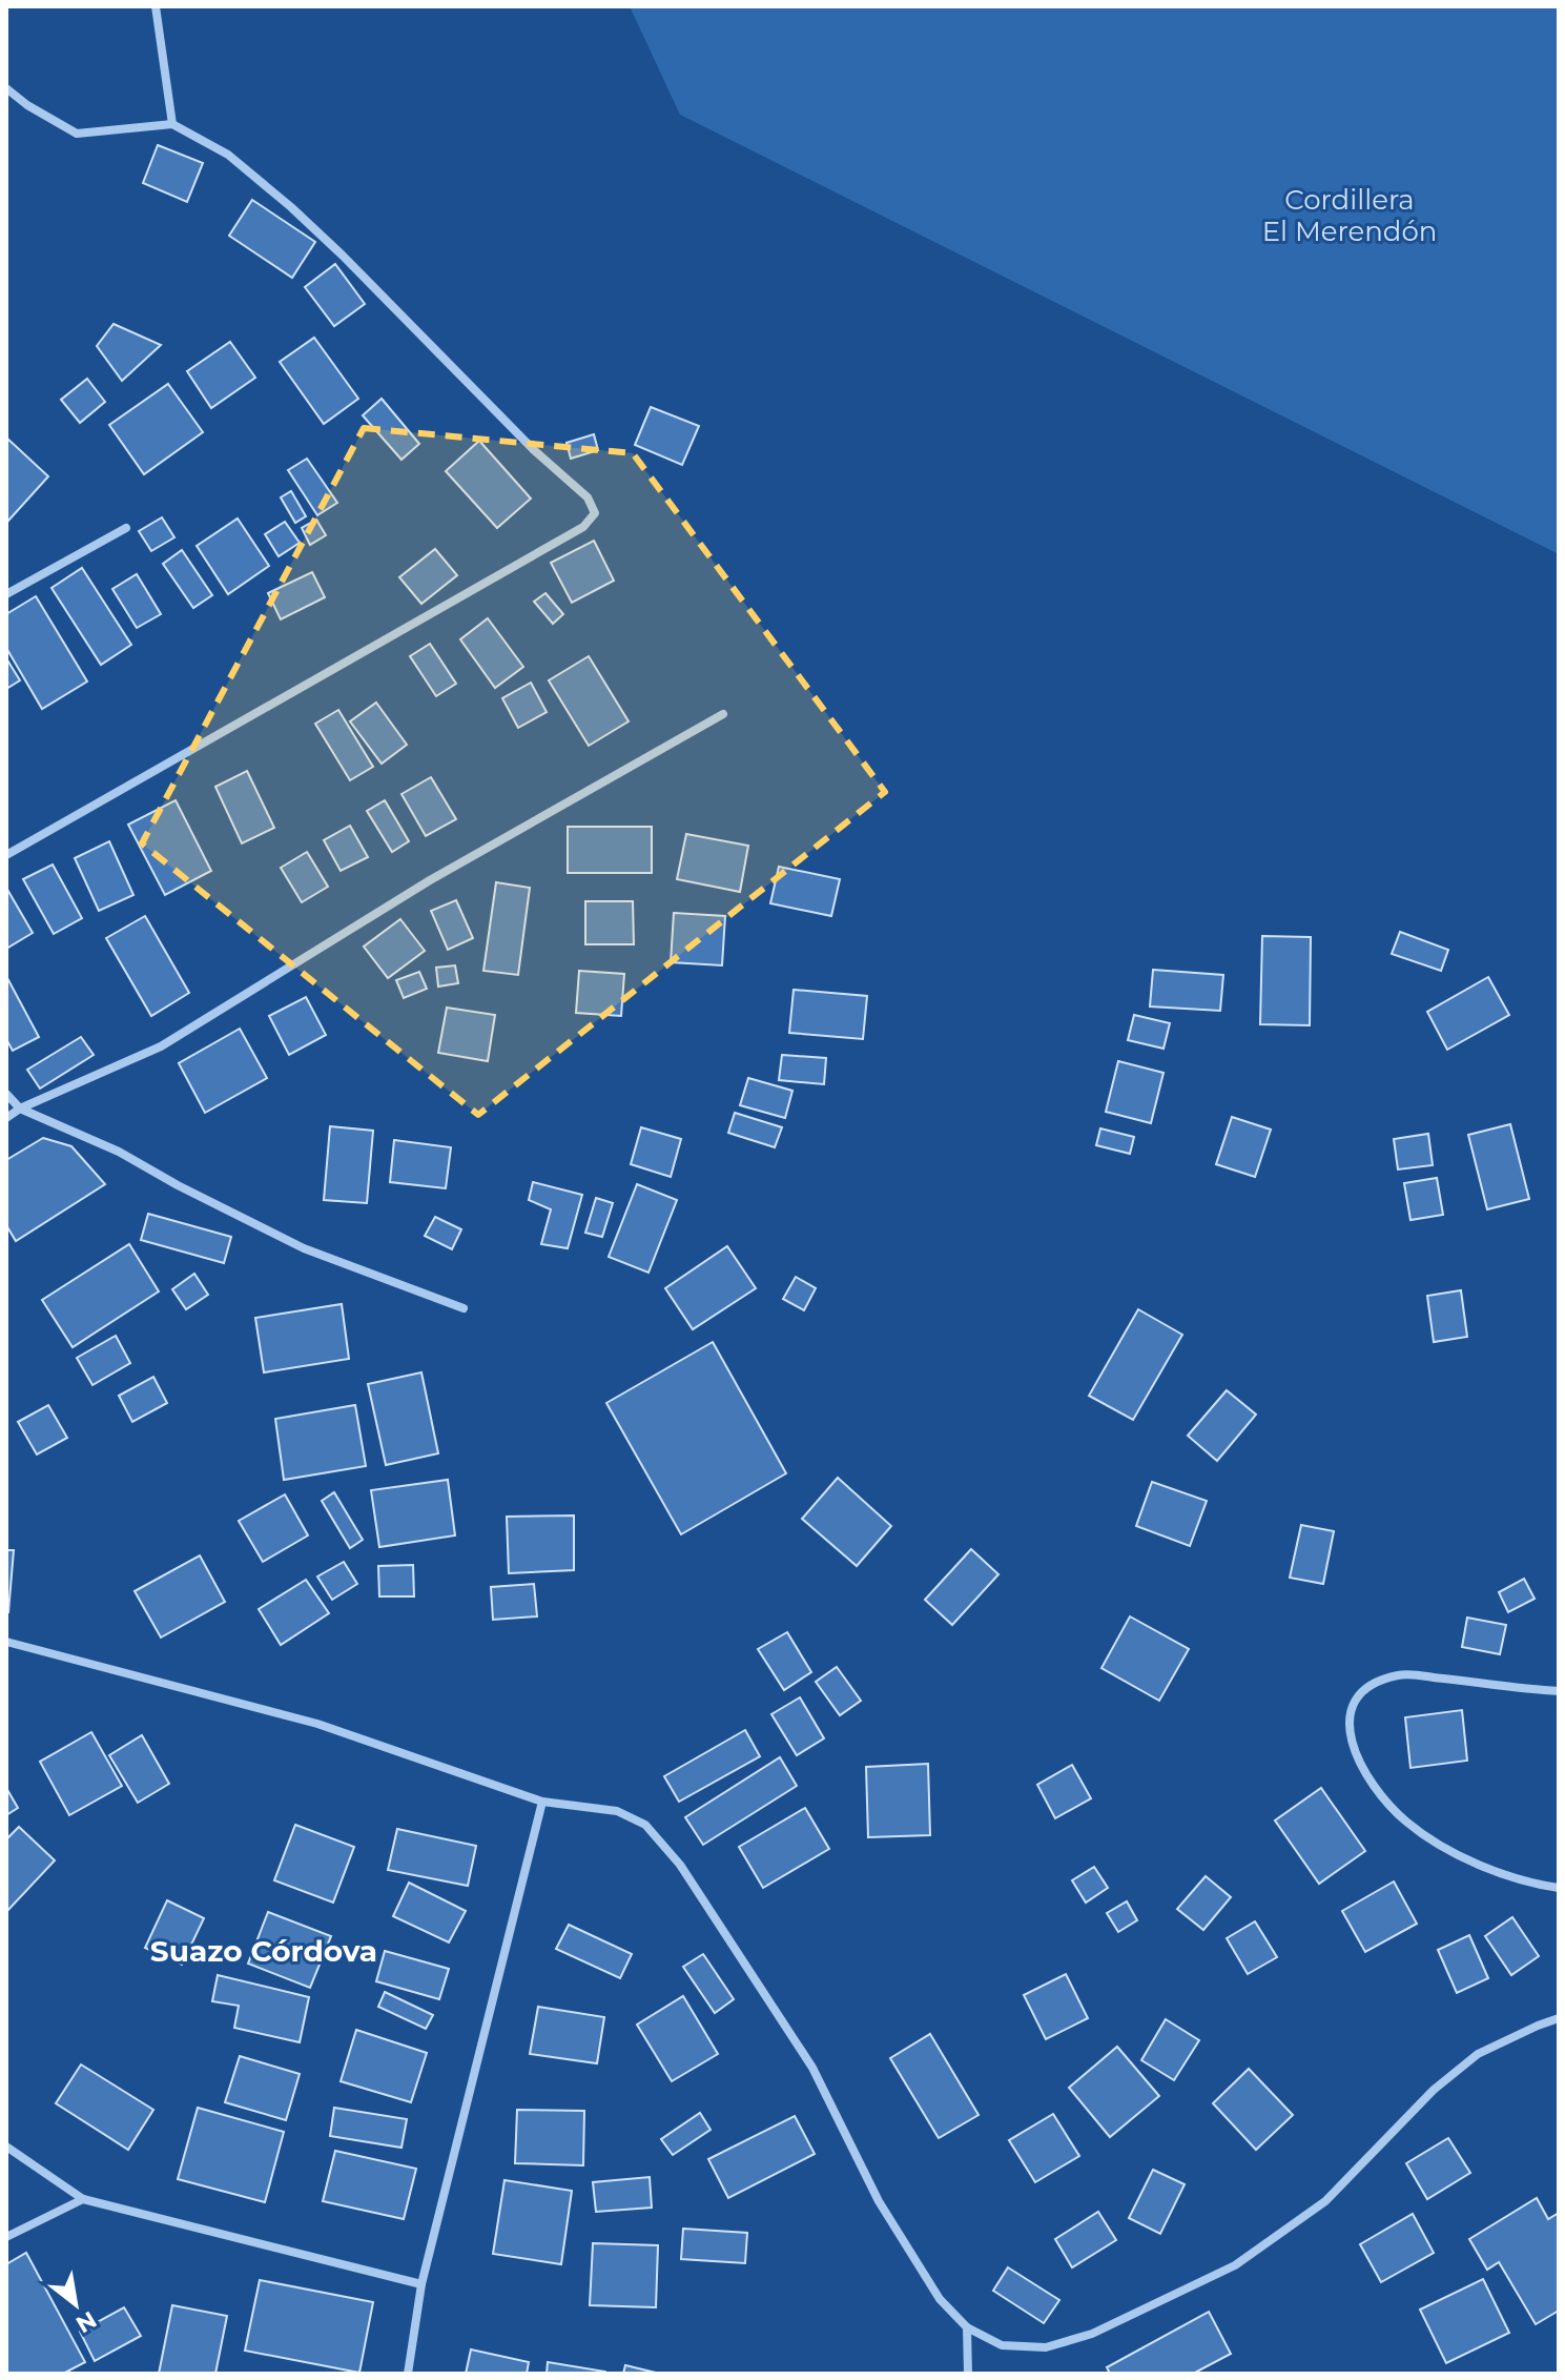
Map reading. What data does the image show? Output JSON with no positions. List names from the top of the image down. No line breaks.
{"districts":["Suazo Córdova"],"parks":["Cordillera El Merendón"],"north":"bottom right"}
